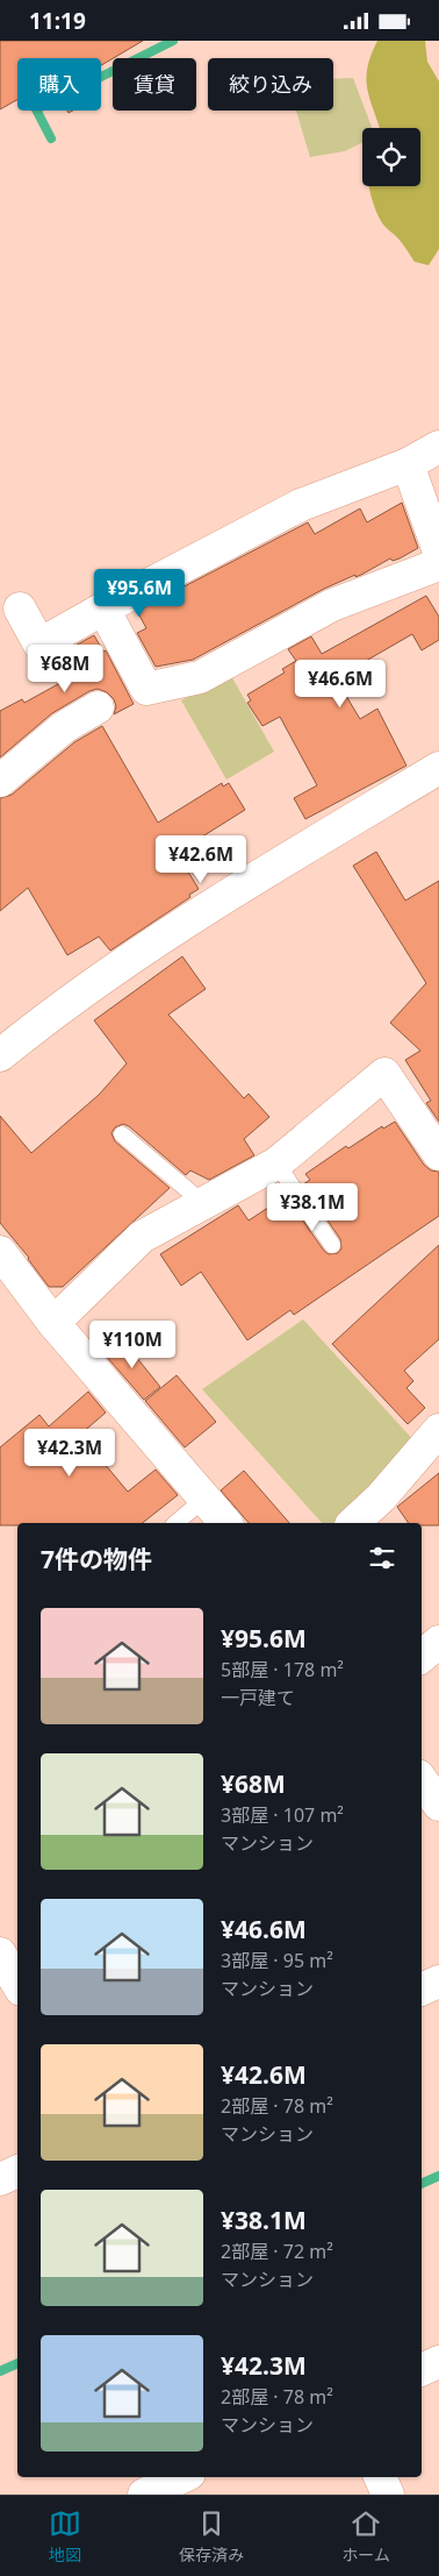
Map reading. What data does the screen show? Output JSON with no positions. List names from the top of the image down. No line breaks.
{"page":{"status":"11:19","chip":["購入","賃貸","絞り込み"],"price":["¥95.6M","¥68M","¥46.6M","¥42.6M","¥38.1M","¥110M","¥42.3M"],"heading":"7件の物件","list":[{"name":"¥95.6M","note":"5部屋 · 178 m² · 一戸建て"},{"name":"¥68M","note":"3部屋 · 107 m² · マンション"},{"name":"¥46.6M","note":"3部屋 · 95 m² · マンション"},{"name":"¥42.6M","note":"2部屋 · 78 m² · マンション"},{"name":"¥38.1M","note":"2部屋 · 72 m² · マンション"},{"name":"¥42.3M","note":"2部屋 · 78 m² · マンション"}],"tabs":["地図","保存済み","ホーム"]}}
